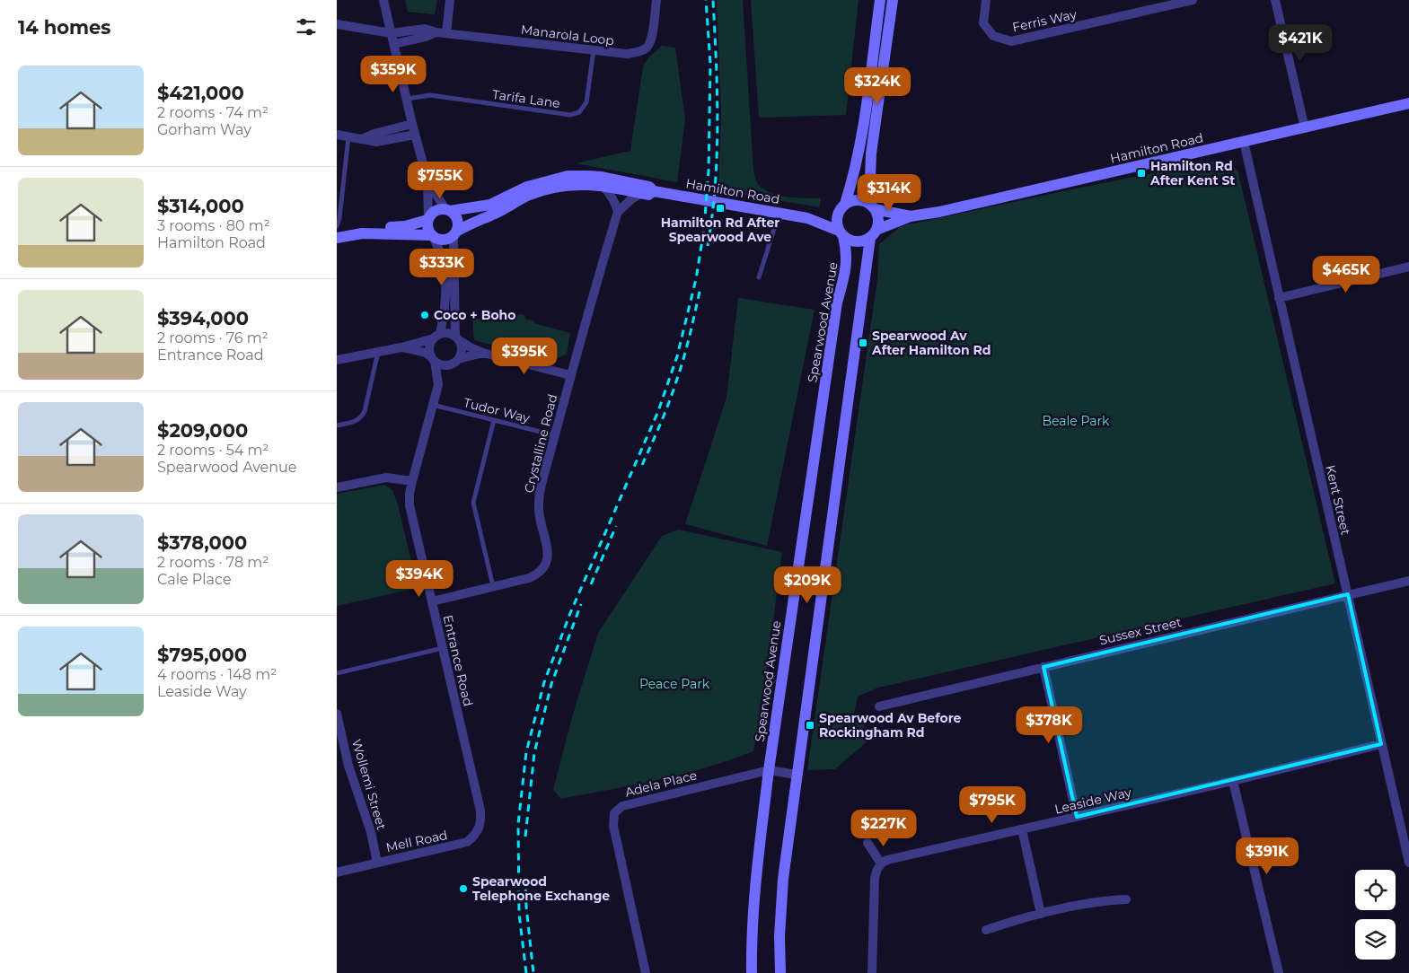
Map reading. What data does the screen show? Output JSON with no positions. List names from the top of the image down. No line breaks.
{"streets":{"main road":["Hamilton Road","Spearwood Avenue"],"street":["Ferris Way","Manarola Loop","Crystalline Road","Kent Street","Sussex Street","Entrance Road","Adela Place","Wollemi Street","Leaside Way","Mell Road"],"lane":["Tarifa Lane","Tudor Way"]},"crossings":[["Manarola Loop","Tarifa Lane"],["Hamilton Road","Spearwood Avenue"],["Hamilton Road","Kent Street"],["Spearwood Avenue","Adela Place"],["Tudor Way","Crystalline Road"],["Tudor Way","Entrance Road"],["Crystalline Road","Entrance Road"],["Kent Street","Sussex Street"],["Kent Street","Leaside Way"],["Entrance Road","Mell Road"],["Wollemi Street","Mell Road"]],"parks":["Beale Park","Peace Park"],"places":{"transit":["Hamilton Rd After Kent St","Hamilton Rd After Spearwood Ave","Spearwood Av After Hamilton Rd","Spearwood Av Before Rockingham Rd"],"other":["Coco + Boho","Spearwood Telephone Exchange"]},"page":{"heading":"14 homes","price":["$421K","$359K","$324K","$755K","$314K","$333K","$465K","$395K","$394K","$209K","$378K","$795K","$227K","$391K"],"list":[{"name":"$421,000","note":"2 rooms · 74 m² · Gorham Way"},{"name":"$314,000","note":"3 rooms · 80 m² · Hamilton Road"},{"name":"$394,000","note":"2 rooms · 76 m² · Entrance Road"},{"name":"$209,000","note":"2 rooms · 54 m² · Spearwood Avenue"},{"name":"$378,000","note":"2 rooms · 78 m² · Cale Place"},{"name":"$795,000","note":"4 rooms · 148 m² · Leaside Way"}]}}
